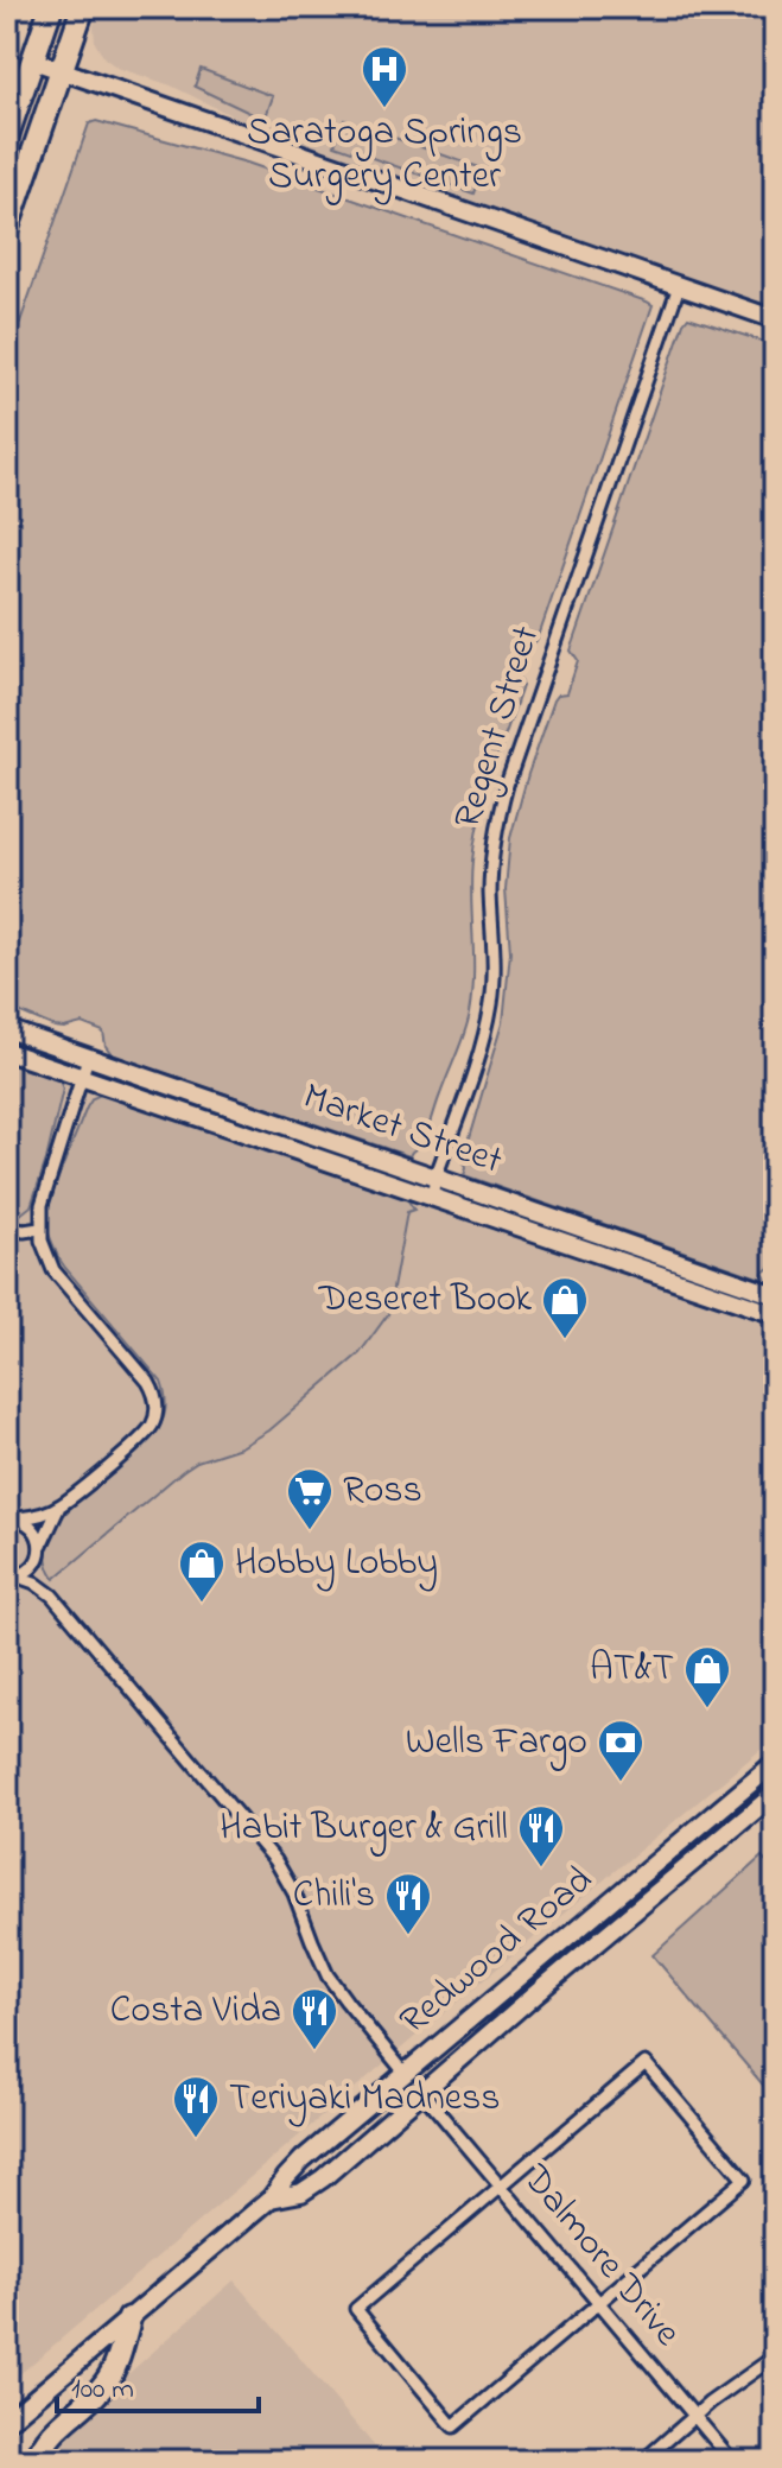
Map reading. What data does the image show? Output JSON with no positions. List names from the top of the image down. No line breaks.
{"streets":{"main road":["Market Street","Redwood Road"],"street":["Regent Street","Dalmore Drive"]},"crossings":[["Regent Street","Market Street"],["Redwood Road","Dalmore Drive"]],"places":{"hospital":["Saratoga Springs Surgery Center"],"shop":["Deseret Book","Hobby Lobby","AT&T"],"supermarket":["Ross"],"bank":["Wells Fargo"],"restaurant":["Habit Burger & Grill","Chili's","Costa Vida","Teriyaki Madness"]},"scale_bar":"100 m"}
